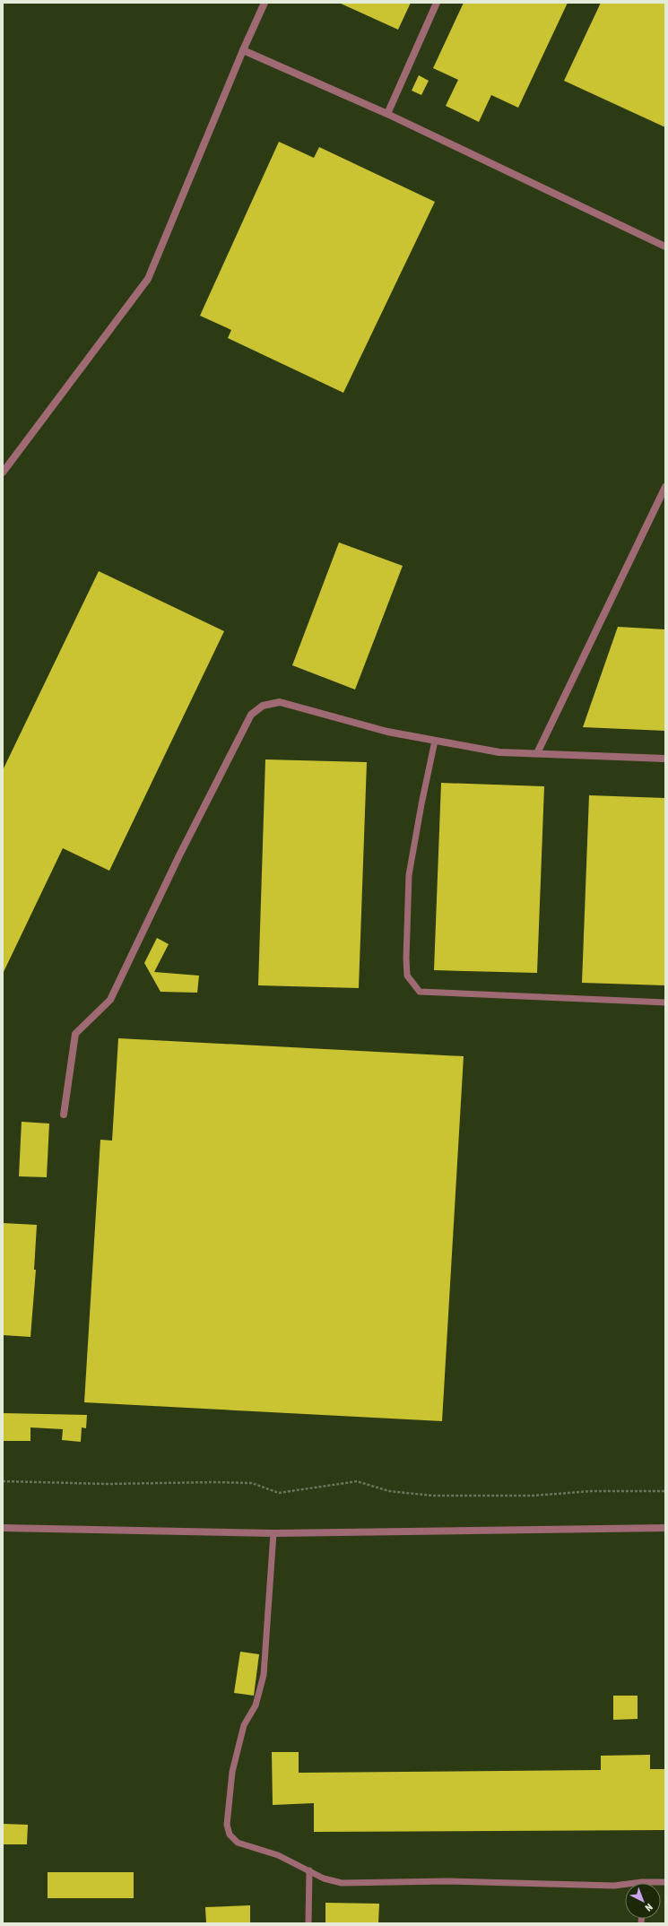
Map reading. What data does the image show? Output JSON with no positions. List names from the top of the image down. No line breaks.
{"north":"bottom right"}
